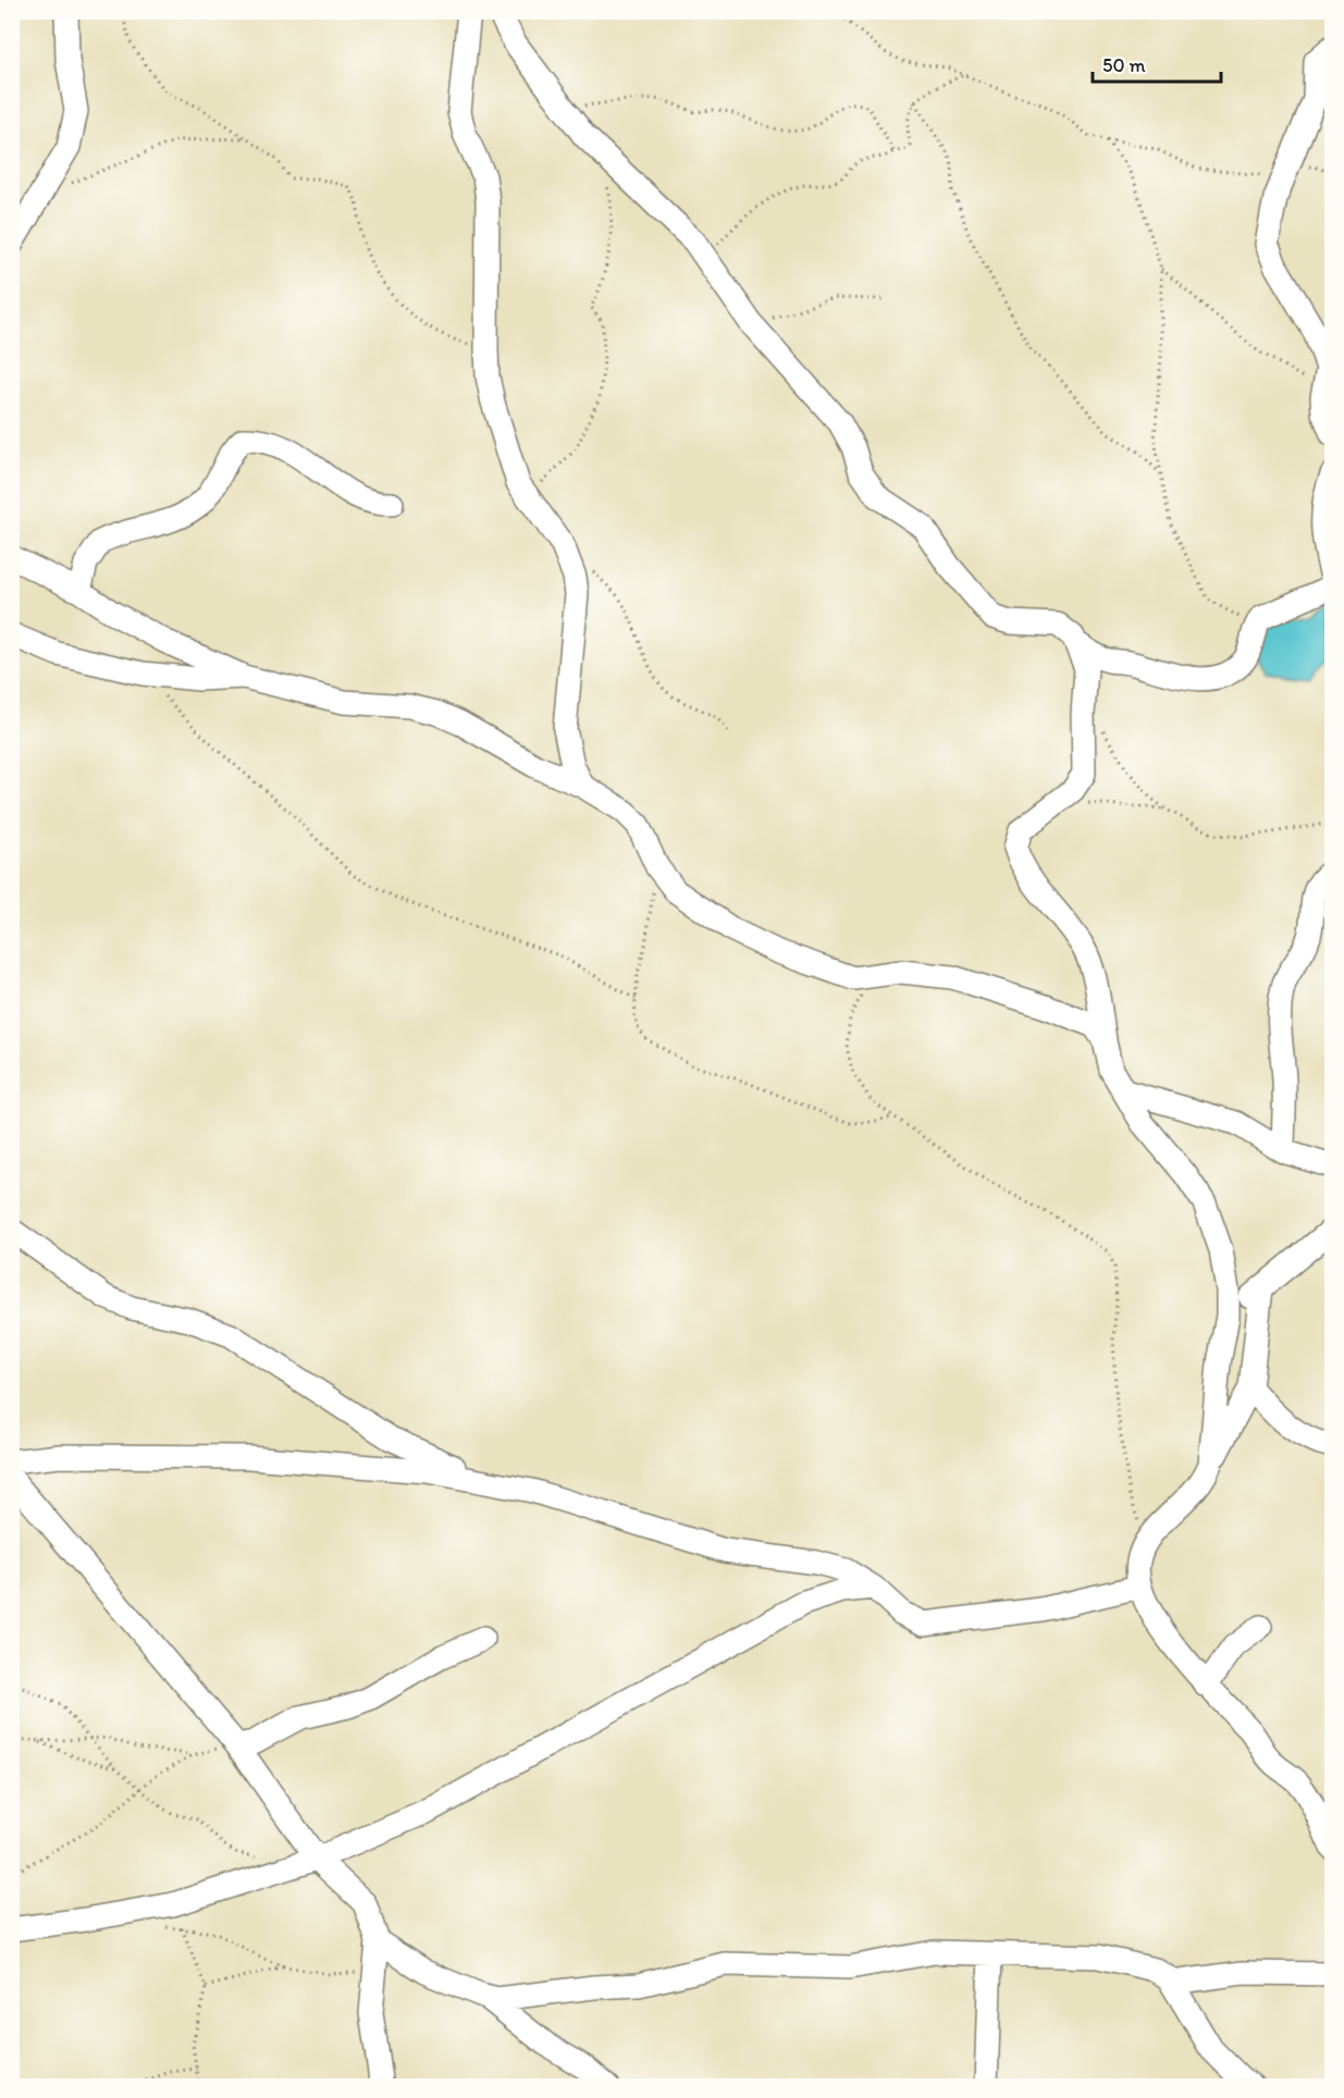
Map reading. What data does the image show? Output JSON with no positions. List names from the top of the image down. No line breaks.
{"scale_bar":"50 m"}
